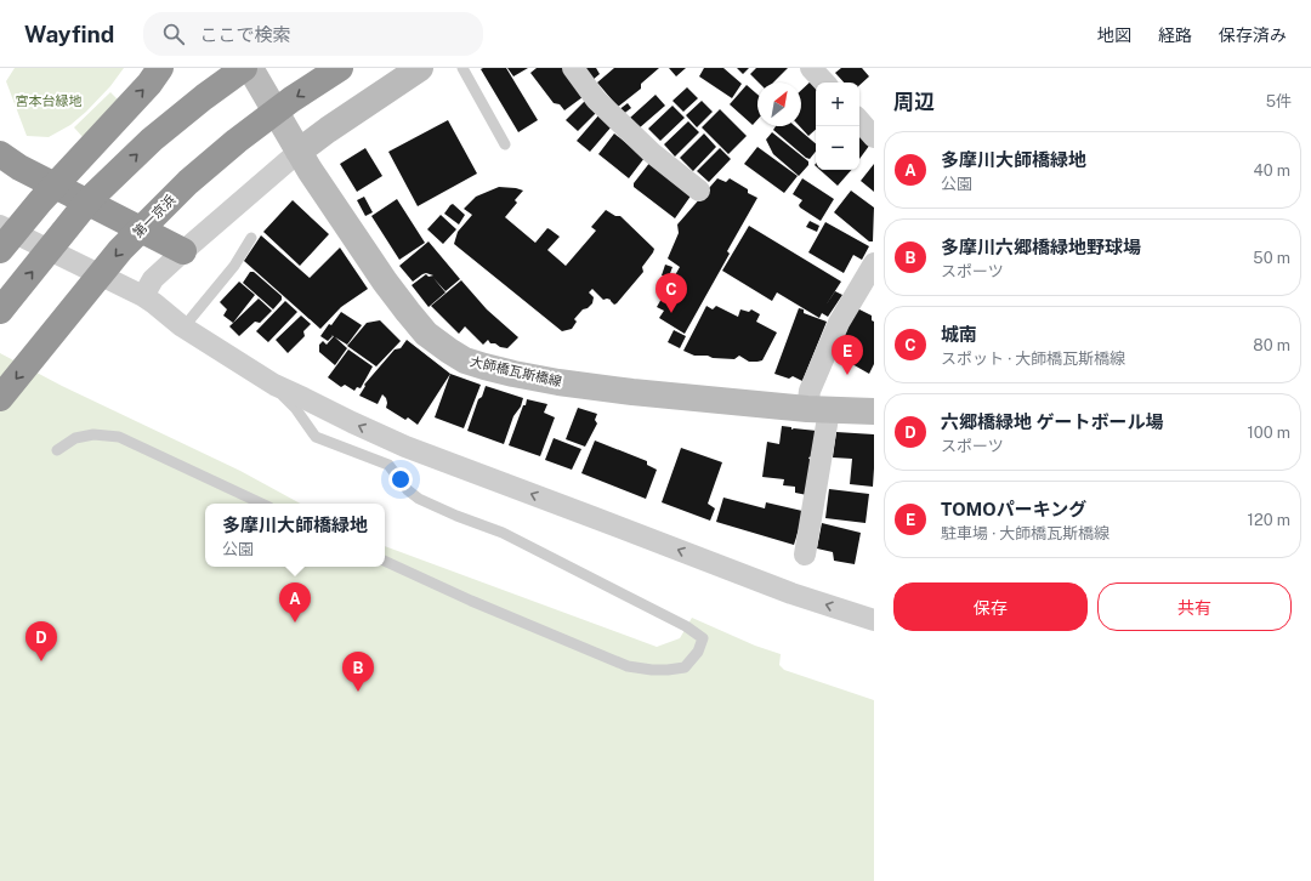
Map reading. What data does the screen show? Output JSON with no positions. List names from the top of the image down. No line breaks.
{"streets":{"highway":["第一京浜"],"street":["大師橋瓦斯橋線"]},"parks":["宮本台緑地"],"north":"top right","page":{"header":"Wayfind","search":"ここで検索","nav":["地図","経路","保存済み"],"heading":["周辺","5件"],"map_buttons":["+","−"],"list":[{"mark":"A","name":"多摩川大師橋緑地","note":"公園","value":"40 m"},{"mark":"B","name":"多摩川六郷橋緑地野球場","note":"スポーツ","value":"50 m"},{"mark":"C","name":"城南","note":"スポット · 大師橋瓦斯橋線","value":"80 m"},{"mark":"D","name":"六郷橋緑地 ゲートボール場","note":"スポーツ","value":"100 m"},{"mark":"E","name":"TOMOパーキング","note":"駐車場 · 大師橋瓦斯橋線","value":"120 m"}],"pins":["C","E","A","D","B"],"popup":["多摩川大師橋緑地","公園"],"buttons":["保存","共有"]}}
